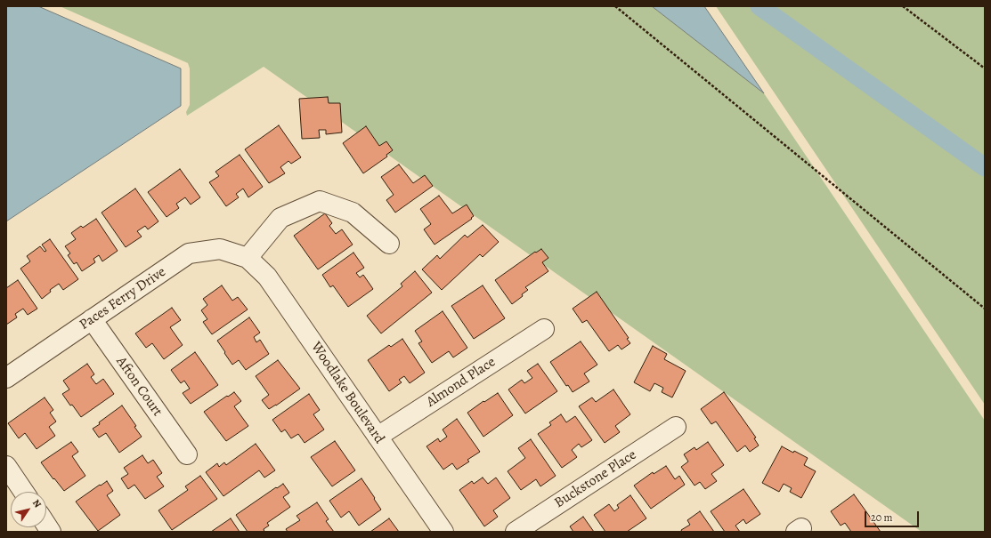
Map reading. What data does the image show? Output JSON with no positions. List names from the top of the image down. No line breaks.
{"streets":{"street":["Paces Ferry Drive","Almond Place","Afton Court","Woodlake Boulevard","Buckstone Place"]},"crossings":[["Paces Ferry Drive","Afton Court"],["Paces Ferry Drive","Woodlake Boulevard"],["Almond Place","Woodlake Boulevard"]],"scale_bar":"20 m","north":"top right"}
